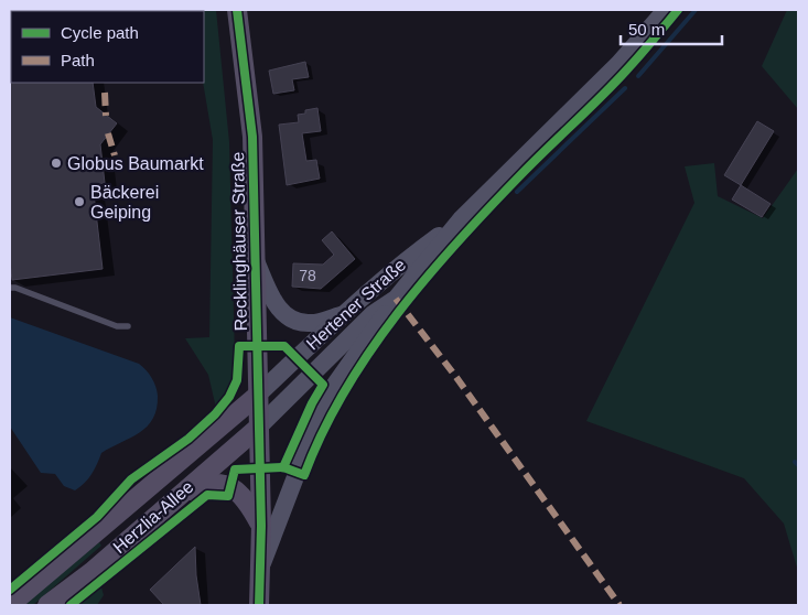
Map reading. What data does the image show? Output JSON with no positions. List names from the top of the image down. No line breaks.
{"streets":{"main road":["Recklinghäuser Straße","Hertener Straße","Herzlia-Allee"]},"crossings":[["Recklinghäuser Straße","Hertener Straße"],["Recklinghäuser Straße","Herzlia-Allee"],["Hertener Straße","Herzlia-Allee"]],"places":["Globus Baumarkt","Bäckerei Geiping"],"house_numbers":["78"],"legend":["Cycle path","Path"],"scale_bar":"50 m"}
